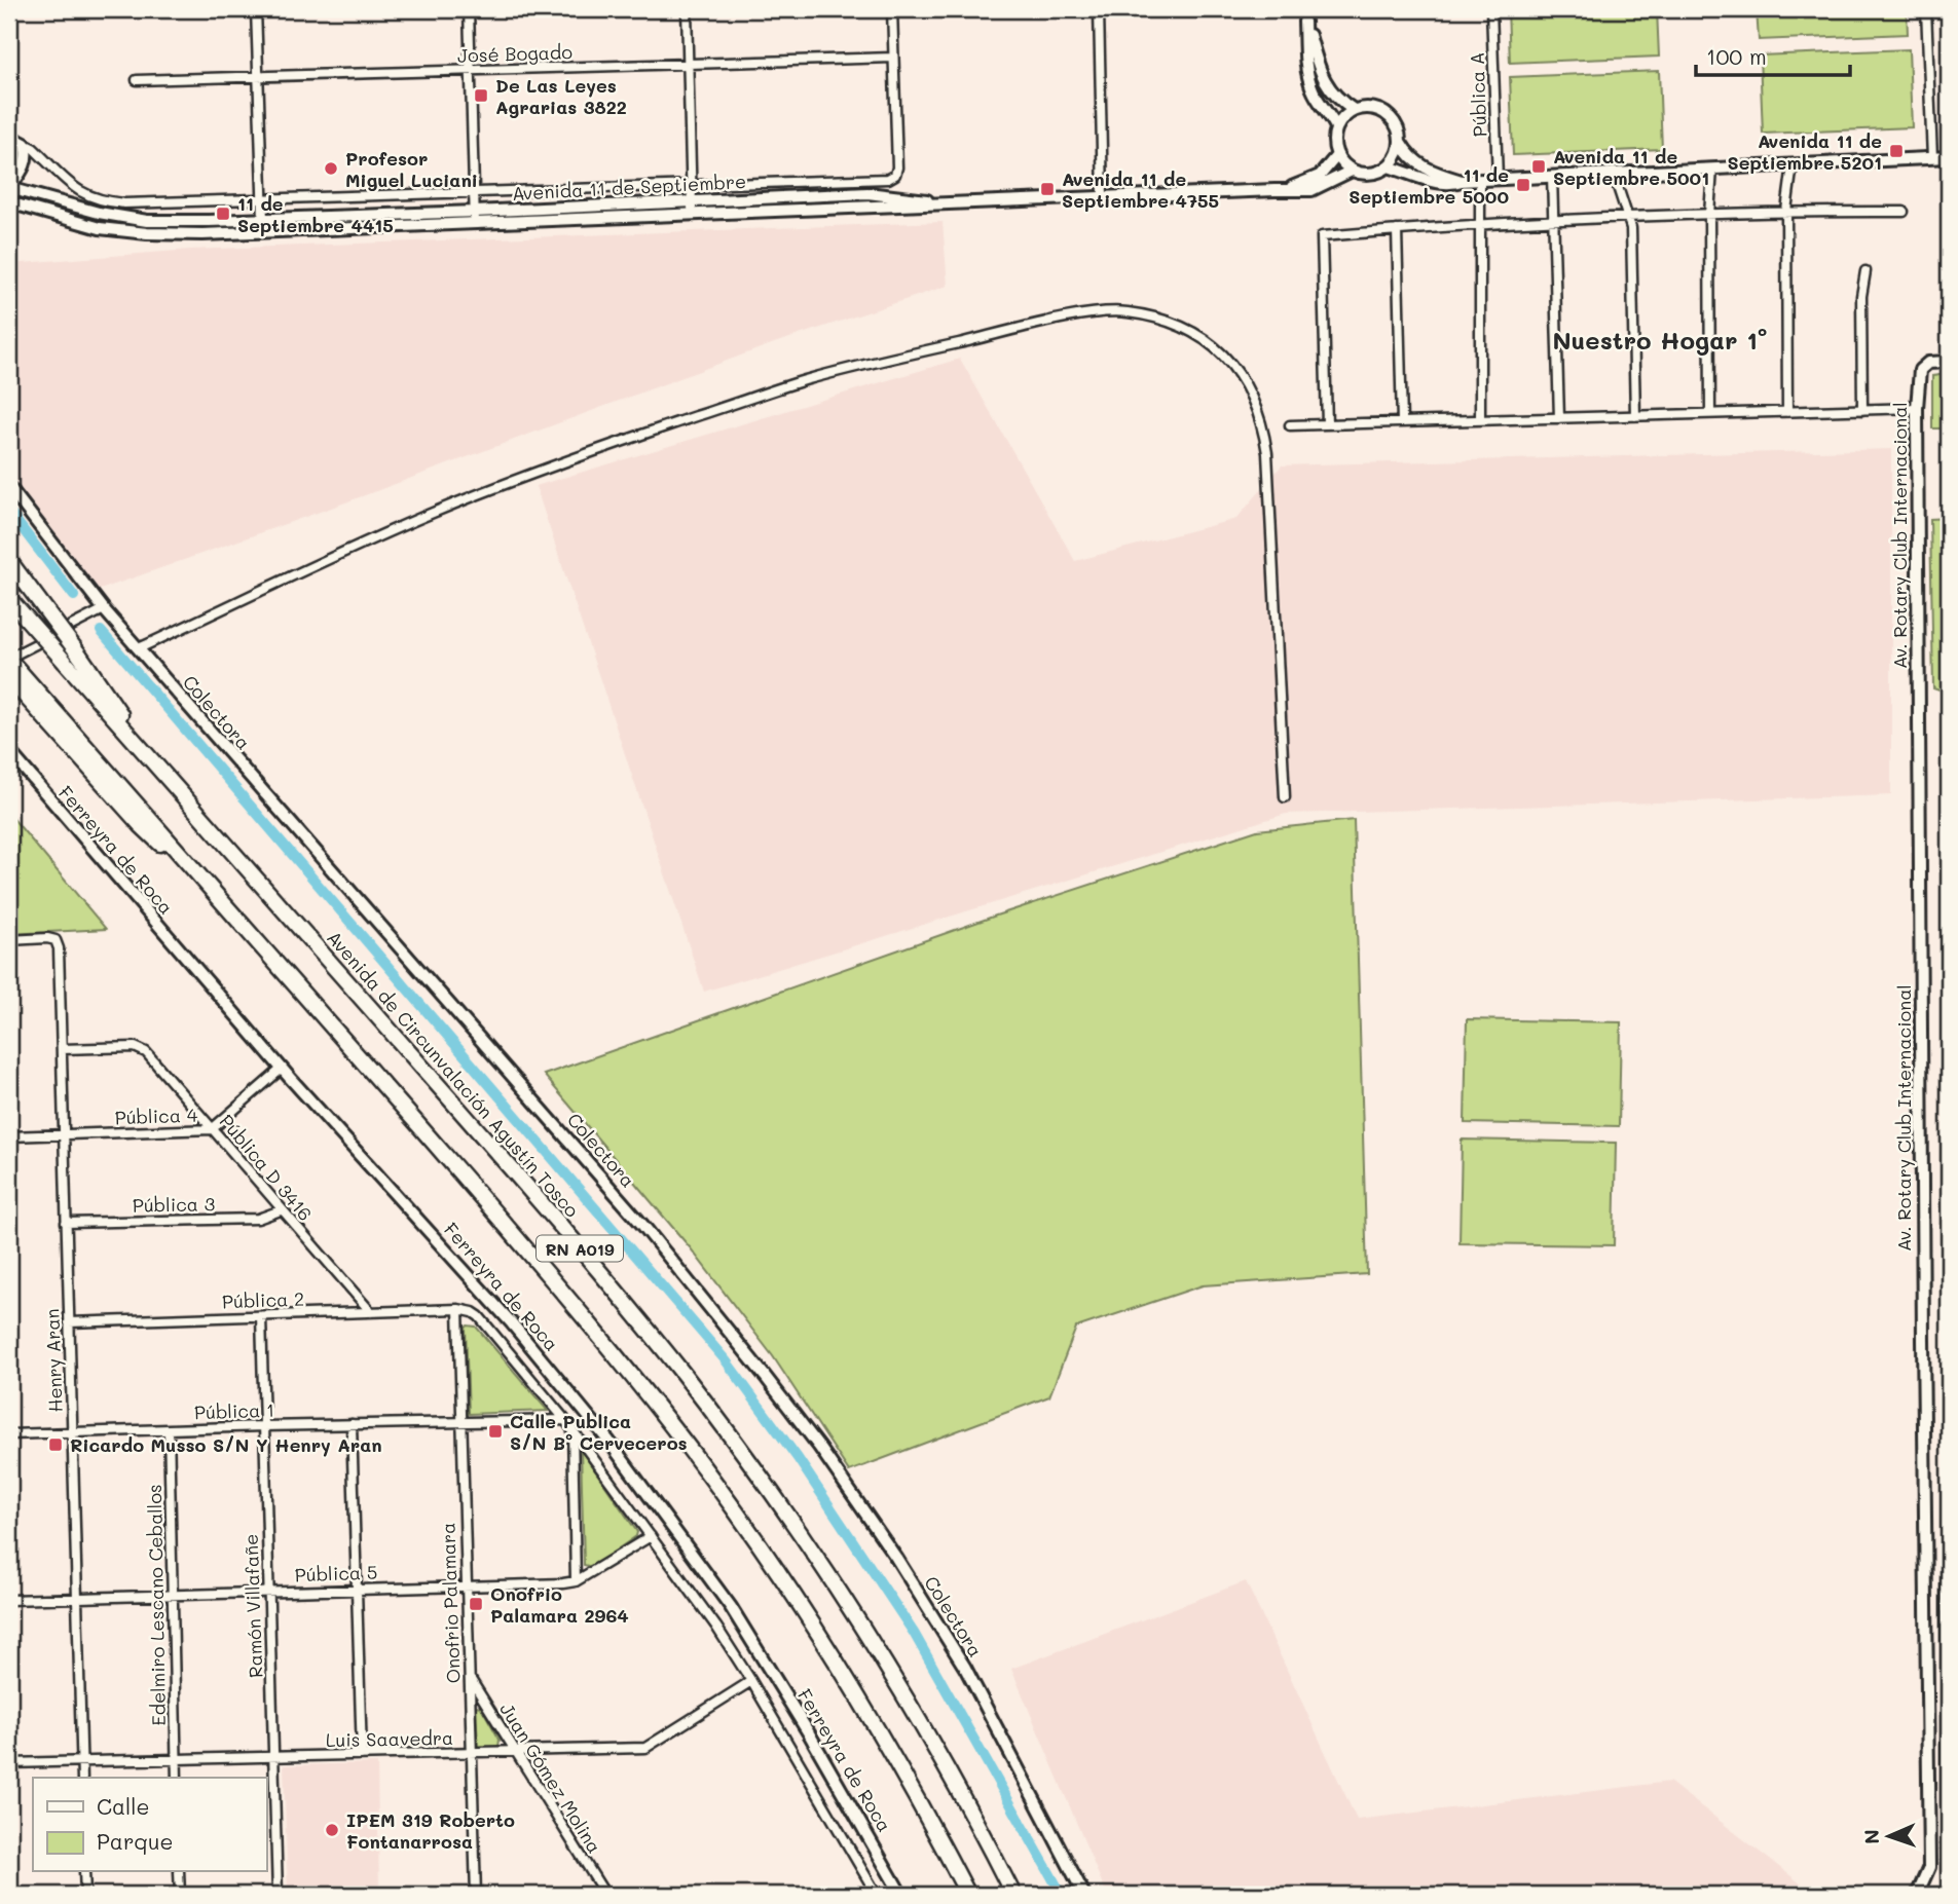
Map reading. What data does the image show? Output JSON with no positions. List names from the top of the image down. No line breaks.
{"streets":{"highway":["Avenida de Circunvalación Agustín Tosco","RN A019"],"main road":["Avenida 11 de Septiembre","Av. Rotary Club Internacional","Colectora","Ferreyra de Roca"],"street":["José Bogado","Pública A","Pública 4","Pública D 3416","Pública 3","Pública 2","Henry Aran","Pública 1","Pública 5","Onofrio Palamara","Edelmiro Lescano Ceballos","Ramón Villafañe","Luis Saavedra","Juan Gómez Molina"]},"crossings":[["Ferreyra de Roca","Pública 4"],["Pública 4","Pública D 3416"],["Pública 4","Henry Aran"],["Pública D 3416","Pública 3"],["Pública D 3416","Pública 2"],["Pública D 3416","Henry Aran"],["Pública 3","Henry Aran"],["Pública 2","Henry Aran"],["Pública 2","Onofrio Palamara"],["Pública 2","Ramón Villafañe"],["Henry Aran","Pública 1"],["Henry Aran","Pública 5"],["Henry Aran","Luis Saavedra"],["Pública 1","Onofrio Palamara"],["Pública 1","Edelmiro Lescano Ceballos"],["Pública 1","Ramón Villafañe"],["Pública 5","Onofrio Palamara"],["Pública 5","Edelmiro Lescano Ceballos"],["Pública 5","Ramón Villafañe"],["Onofrio Palamara","Luis Saavedra"],["Onofrio Palamara","Juan Gómez Molina"],["Edelmiro Lescano Ceballos","Luis Saavedra"],["Ramón Villafañe","Luis Saavedra"],["Luis Saavedra","Juan Gómez Molina"]],"districts":["Nuestro Hogar 1°"],"places":{"transit":["De Las Leyes Agrarias 3822","Avenida 11 de Septiembre 5201","Avenida 11 de Septiembre 5001","11 de Septiembre 5000","Avenida 11 de Septiembre 4755","11 de Septiembre 4415","Calle Publica S/N B° Cerveceros","Ricardo Musso S/N Y Henry Aran","Onofrio Palamara 2964"],"other":["Profesor Miguel Luciani","IPEM 319 Roberto Fontanarrosa"]},"legend":["Calle","Parque"],"scale_bar":"100 m","north":"left"}
